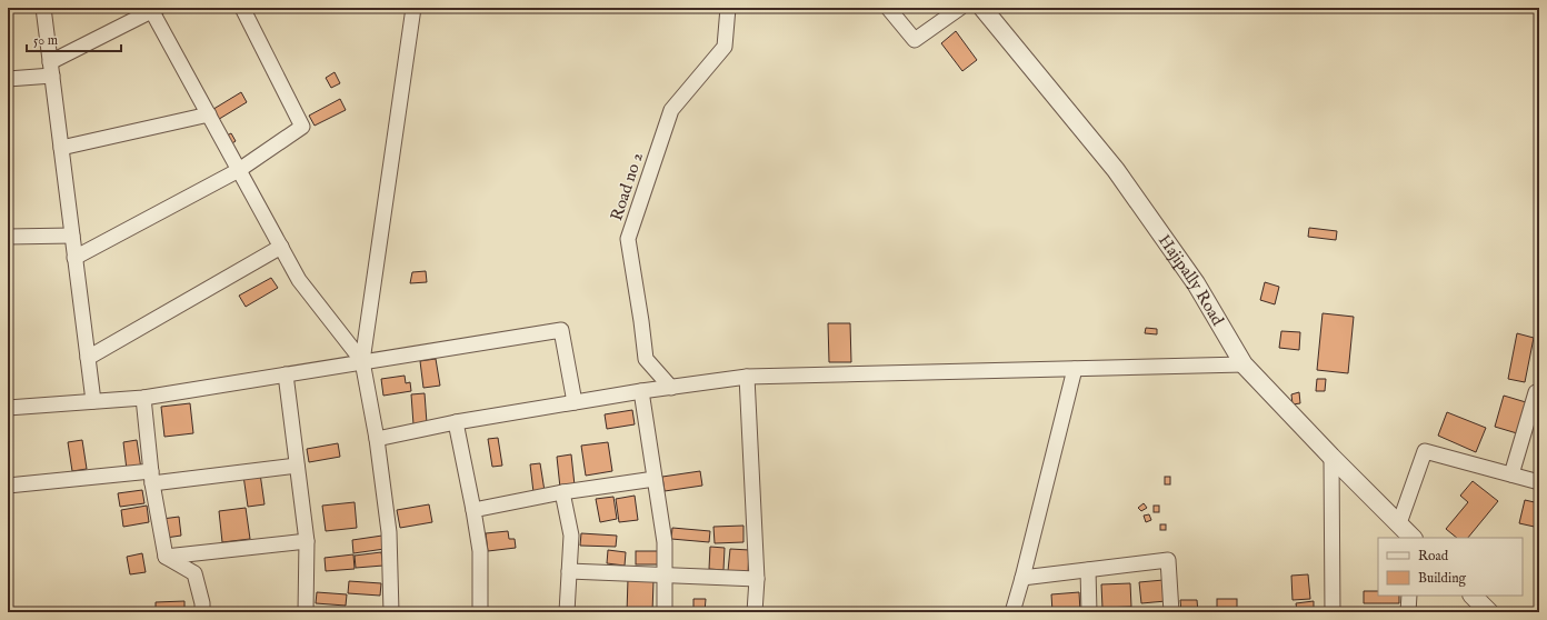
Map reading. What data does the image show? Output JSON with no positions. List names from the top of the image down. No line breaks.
{"streets":{"street":["Road no 2","Hajipally Road"]},"legend":["Road","Building"],"scale_bar":"50 m"}
